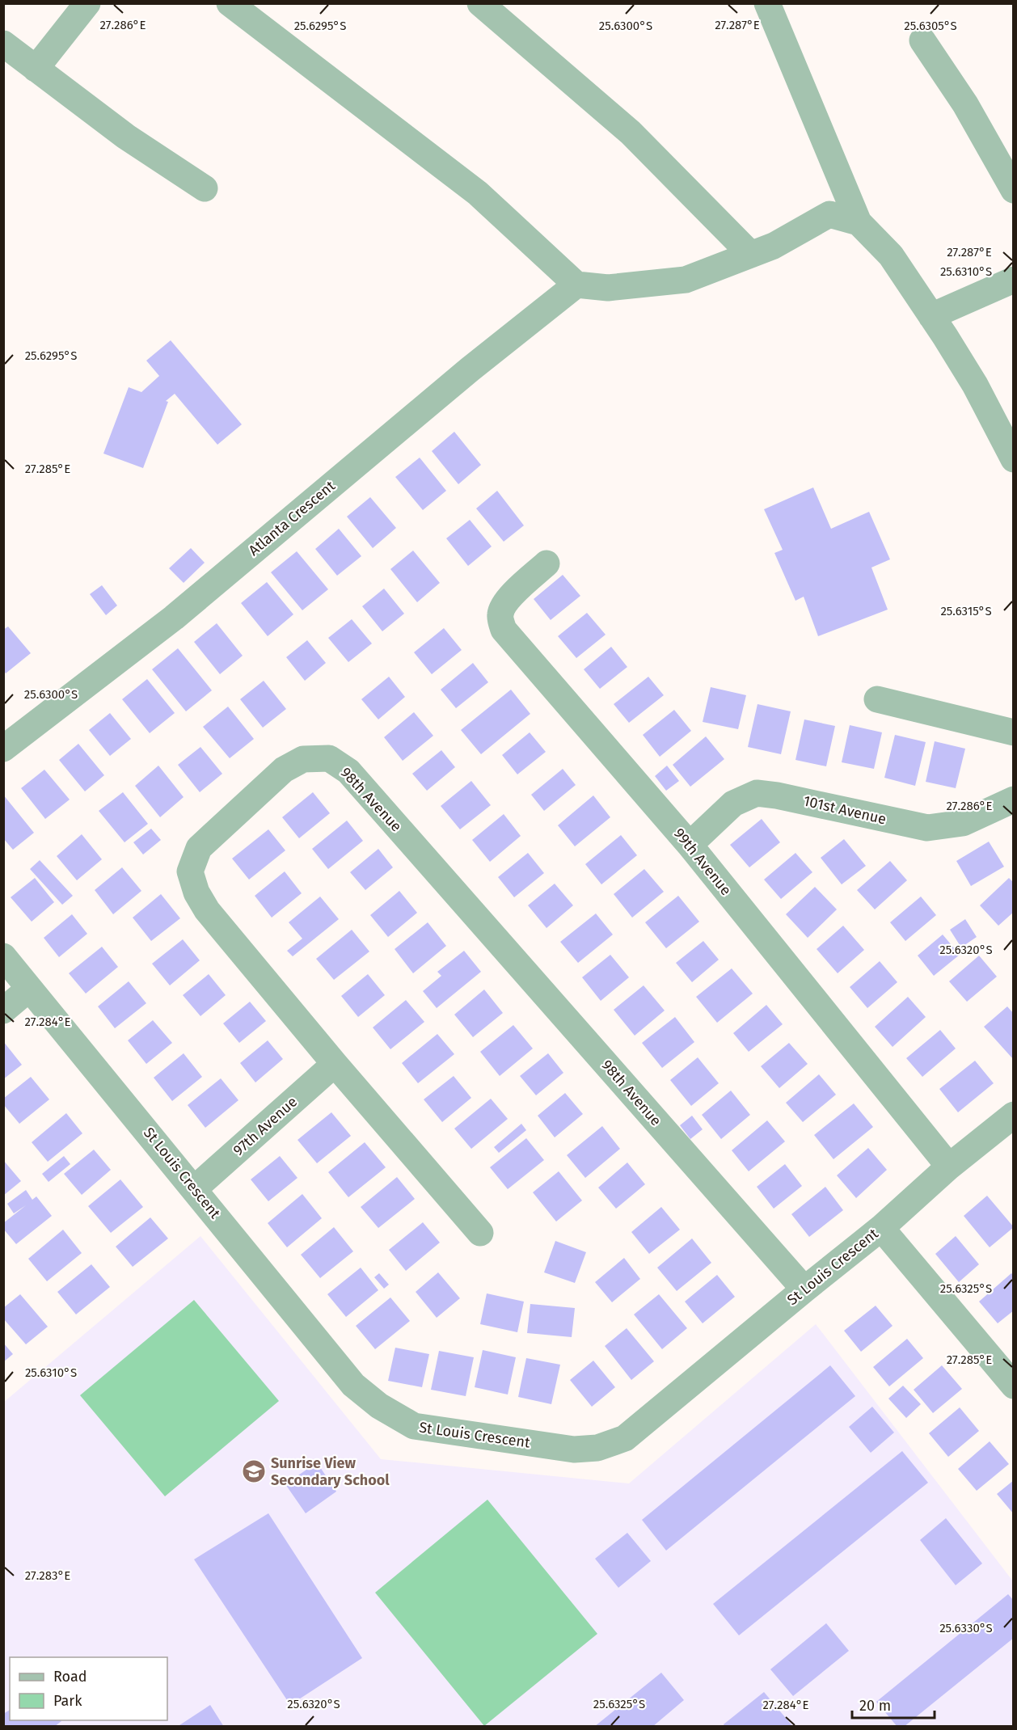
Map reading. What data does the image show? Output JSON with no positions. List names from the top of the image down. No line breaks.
{"streets":{"street":["Atlanta Crescent","98th Avenue","101st Avenue","99th Avenue","97th Avenue","St Louis Crescent"]},"crossings":[["98th Avenue","97th Avenue"],["98th Avenue","St Louis Crescent"],["101st Avenue","99th Avenue"],["99th Avenue","St Louis Crescent"],["97th Avenue","St Louis Crescent"]],"places":{"school or university":["Sunrise View Secondary School"]},"legend":["Road","Park"],"scale_bar":"20 m","coordinates":["27.286°E","27.287°E","25.6295°S","25.6300°S","25.6305°S","25.6310°S","27.285°E","25.6315°S","25.6320°S","27.284°E","25.6325°S","27.283°E","25.6330°S"]}
